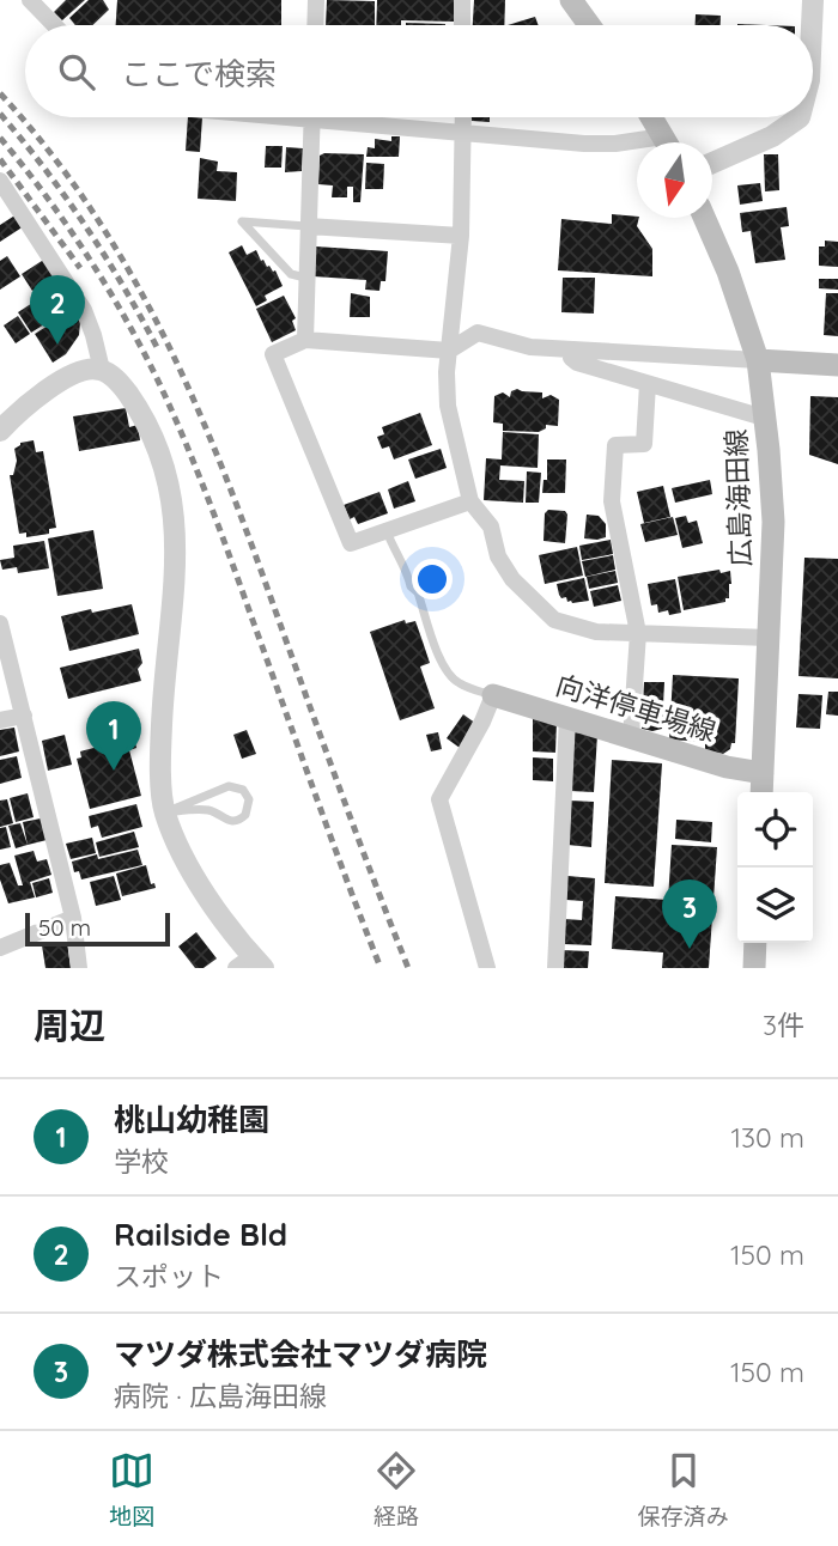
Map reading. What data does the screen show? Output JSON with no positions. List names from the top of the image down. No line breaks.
{"streets":{"main road":["広島海田線","向洋停車場線"]},"crossings":[["広島海田線","向洋停車場線"]],"scale_bar":"50 m","north":"bottom","page":{"search":"ここで検索","pins":["2","1","3"],"scale":"50 m","heading":["周辺","3件"],"list":[{"mark":"1","name":"桃山幼稚園","note":"学校","value":"130 m"},{"mark":"2","name":"Railside Bld","note":"スポット","value":"150 m"},{"mark":"3","name":"マツダ株式会社マツダ病院","note":"病院 · 広島海田線","value":"150 m"}],"nav":["地図","経路","保存済み"]}}
